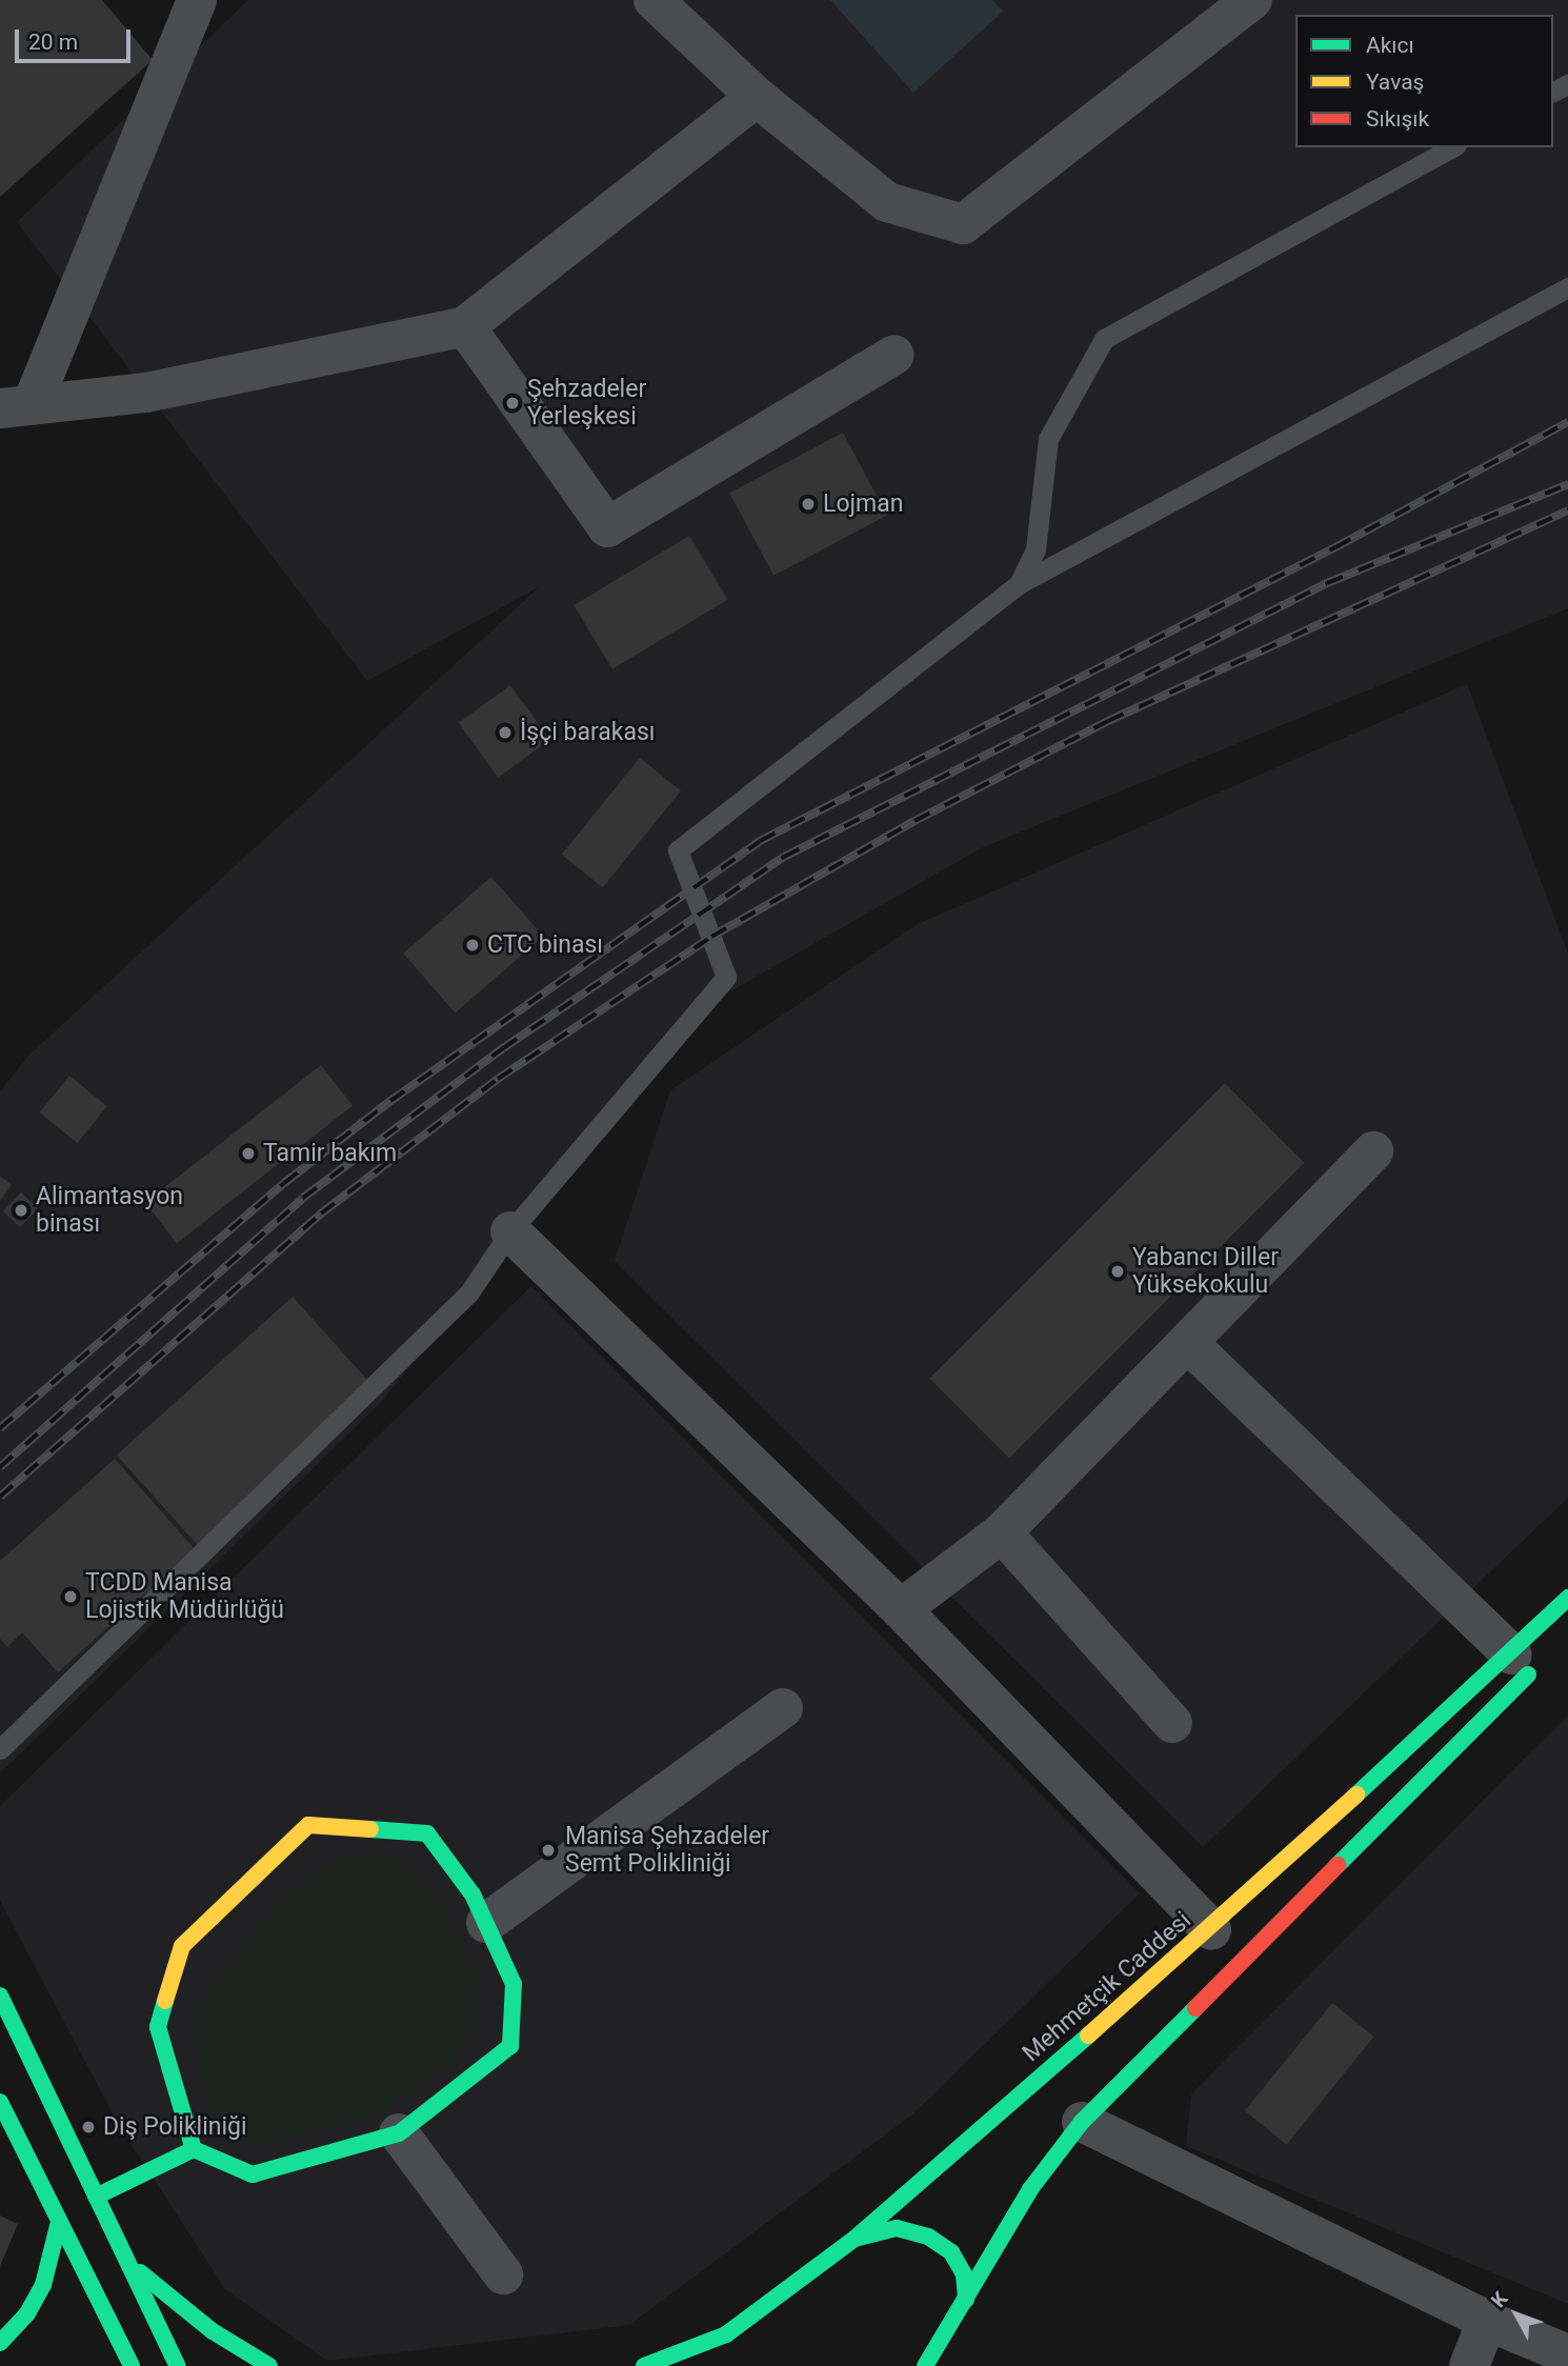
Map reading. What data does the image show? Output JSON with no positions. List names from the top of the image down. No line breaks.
{"streets":{"main road":["Mehmetçik Caddesi"]},"places":["Şehzadeler Yerleşkesi","Lojman","İşçi barakası","CTC binası","Tamir bakım","Alimantasyon binası","Yabancı Diller Yüksekokulu","TCDD Manisa Lojistik Müdürlüğü","Manisa Şehzadeler Semt Polikliniği","Diş Polikliniği"],"legend":["Akıcı","Yavaş","Sıkışık"],"scale_bar":"20 m","north":"top left"}
